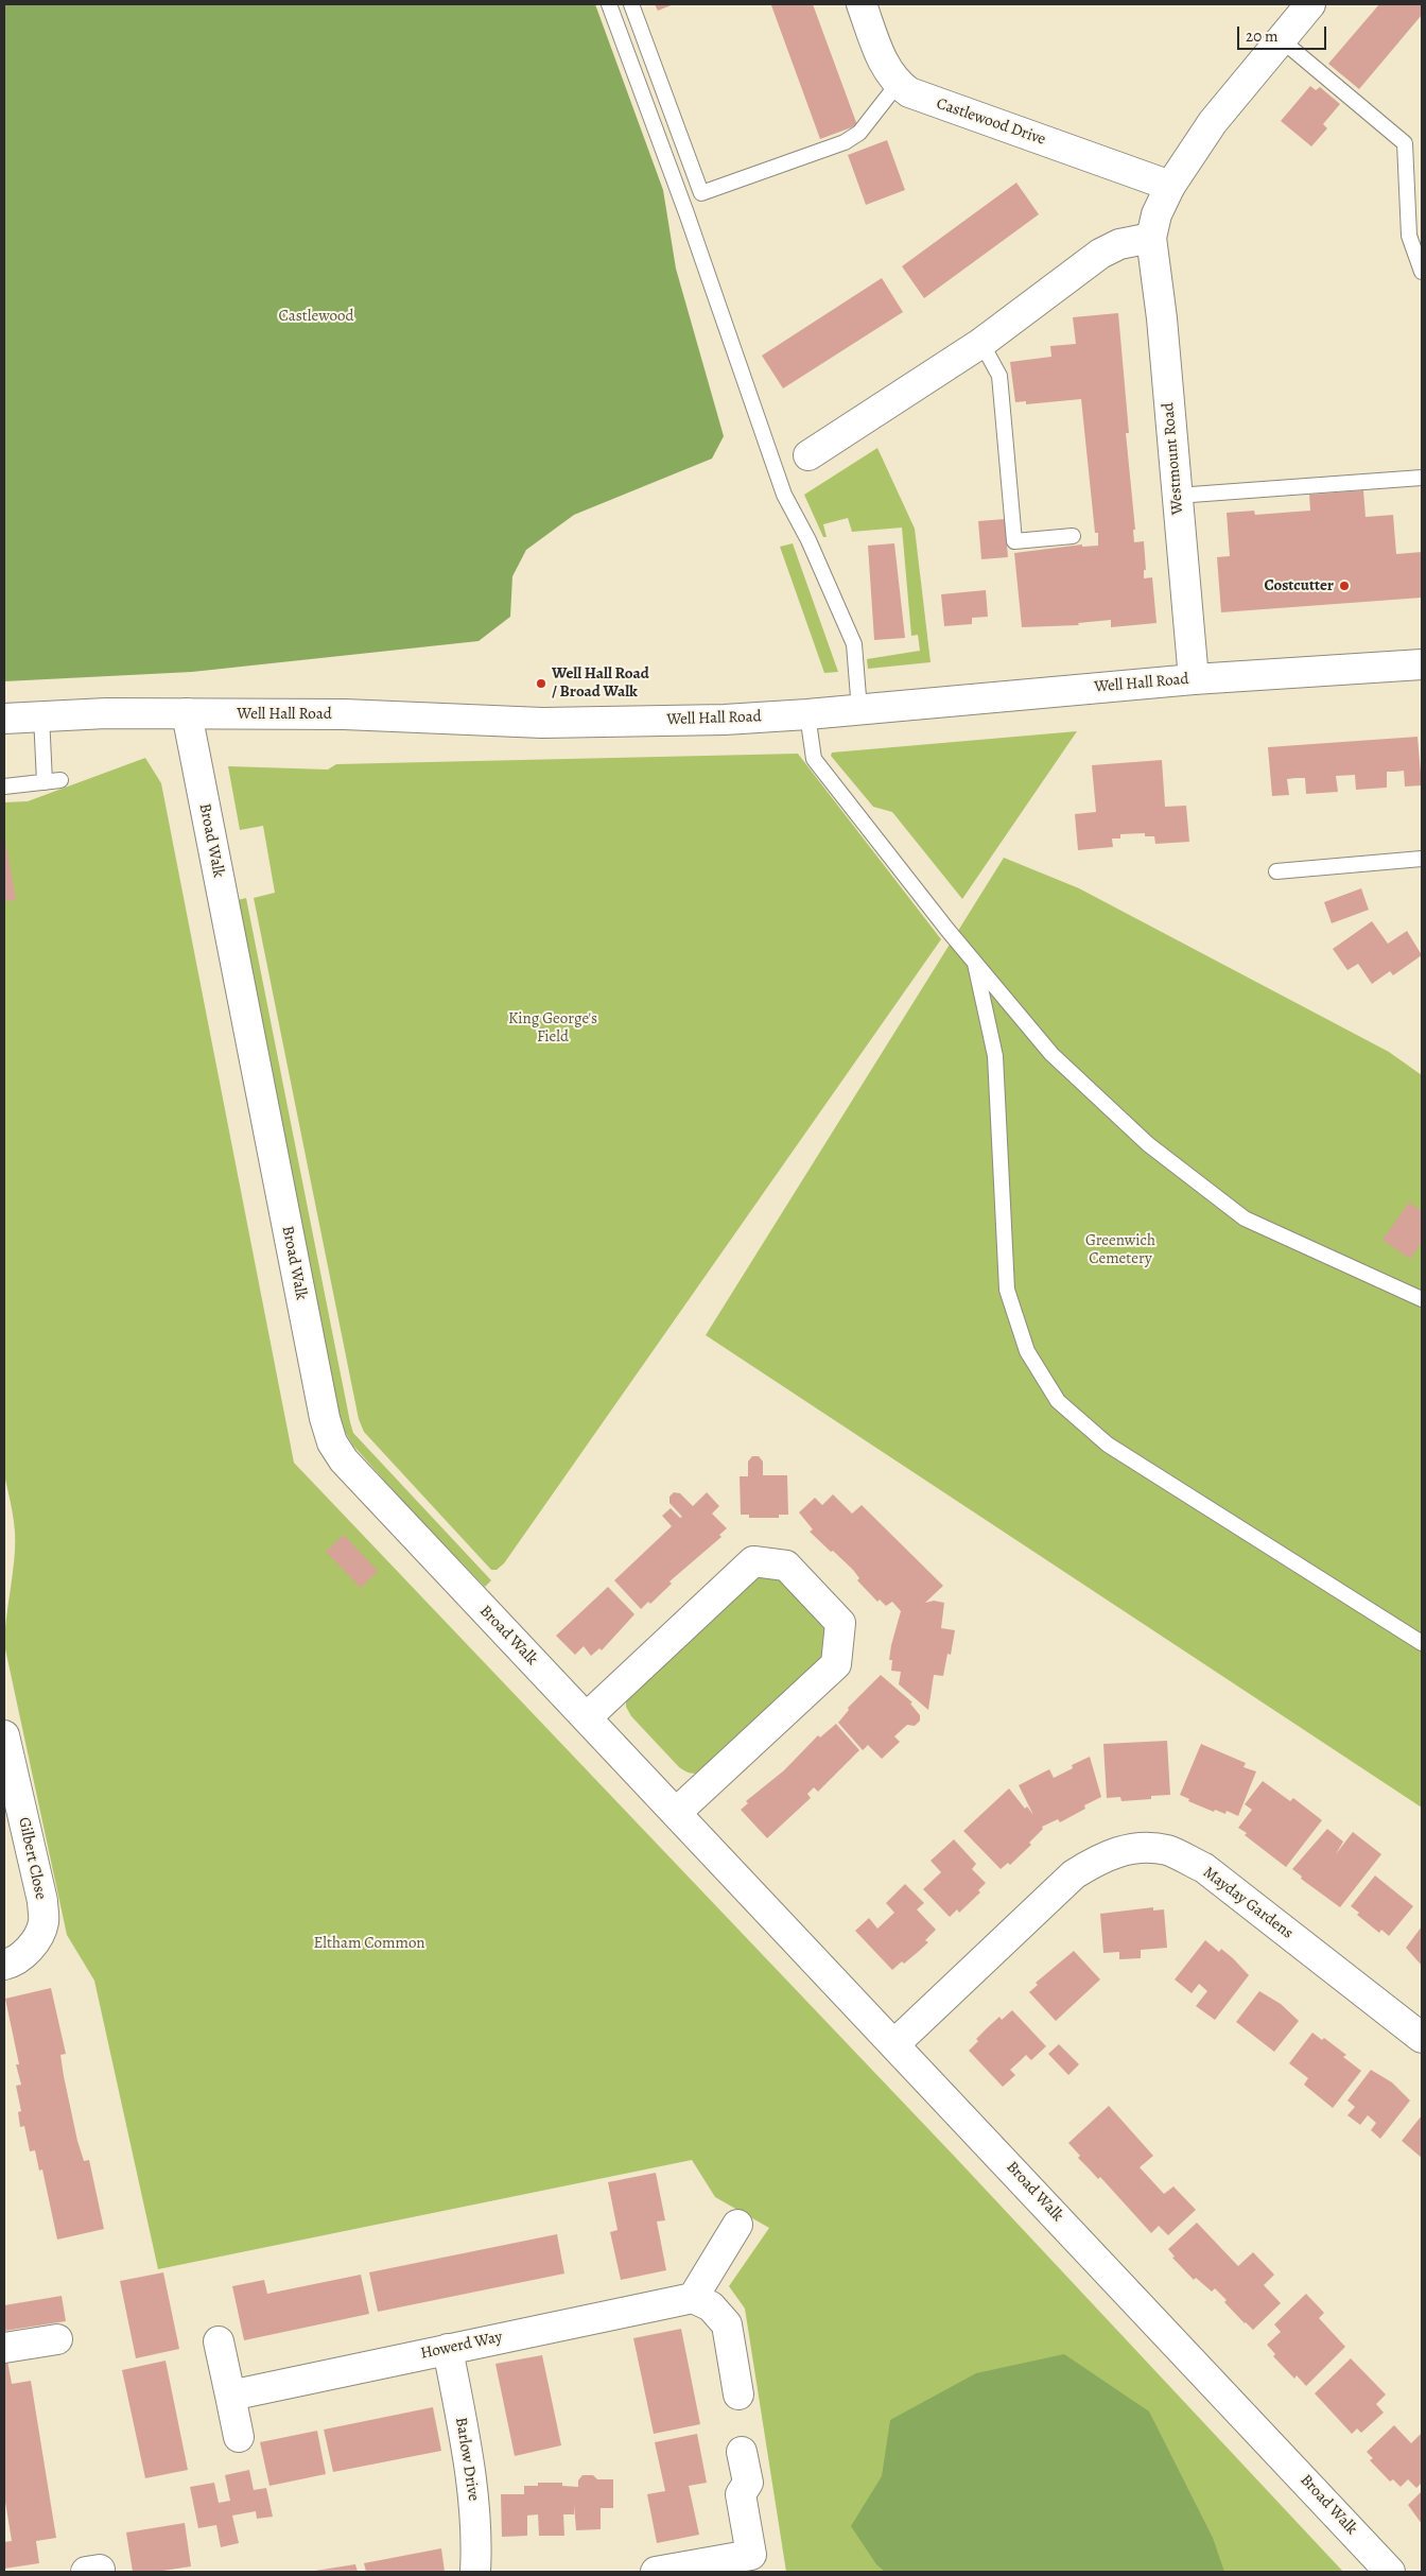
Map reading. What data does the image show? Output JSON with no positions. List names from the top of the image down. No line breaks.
{"streets":{"main road":["Castlewood Drive","Westmount Road","Well Hall Road","Broad Walk","Gilbert Close","Mayday Gardens","Howerd Way","Barlow Drive"]},"crossings":[["Castlewood Drive","Westmount Road"],["Westmount Road","Well Hall Road"],["Well Hall Road","Broad Walk"],["Broad Walk","Mayday Gardens"],["Howerd Way","Barlow Drive"]],"parks":["Castlewood","King George's Field","Greenwich Cemetery","Eltham Common"],"places":["Costcutter","Well Hall Road / Broad Walk"],"scale_bar":"20 m"}
